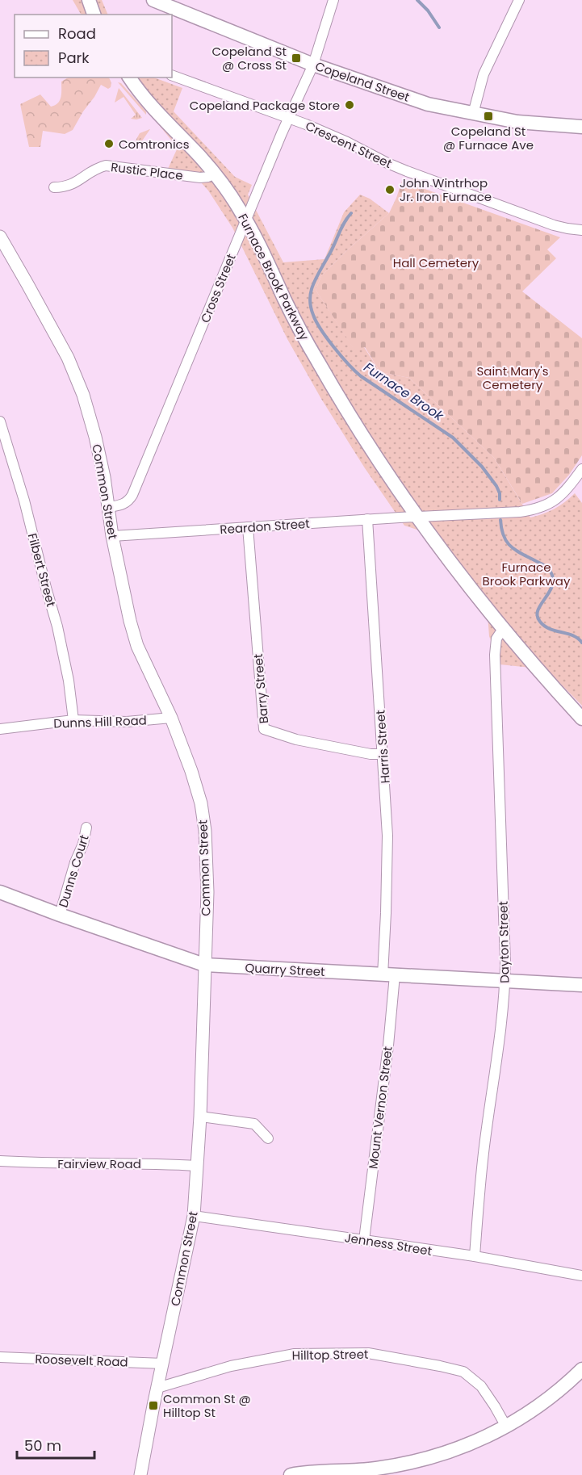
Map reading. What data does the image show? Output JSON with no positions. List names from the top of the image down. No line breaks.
{"streets":{"main road":["Copeland Street","Furnace Brook Parkway","Quarry Street"],"street":["Crescent Street","Rustic Place","Cross Street","Common Street","Reardon Street","Filbert Street","Barry Street","Dunns Hill Road","Harris Street","Dunns Court","Dayton Street","Mount Vernon Street","Fairview Road","Jenness Street","Hilltop Street","Roosevelt Road"]},"crossings":[["Copeland Street","Cross Street"],["Crescent Street","Cross Street"],["Rustic Place","Furnace Brook Parkway"],["Furnace Brook Parkway","Cross Street"],["Furnace Brook Parkway","Reardon Street"],["Furnace Brook Parkway","Dayton Street"],["Cross Street","Common Street"],["Common Street","Reardon Street"],["Common Street","Dunns Hill Road"],["Common Street","Quarry Street"],["Common Street","Fairview Road"],["Common Street","Jenness Street"],["Common Street","Hilltop Street"],["Common Street","Roosevelt Road"],["Reardon Street","Barry Street"],["Reardon Street","Harris Street"],["Filbert Street","Dunns Hill Road"],["Barry Street","Harris Street"],["Harris Street","Quarry Street"],["Harris Street","Mount Vernon Street"],["Dunns Court","Quarry Street"],["Dayton Street","Quarry Street"],["Dayton Street","Jenness Street"],["Quarry Street","Mount Vernon Street"],["Mount Vernon Street","Jenness Street"]],"water":["Furnace Brook"],"parks":["Hall Cemetery","Saint Mary's Cemetery","Furnace Brook Parkway"],"places":{"transit":["Copeland St @ Cross St","Copeland St @ Furnace Ave","Common St @ Hilltop St"],"other":["Copeland Package Store","Comtronics","John Wintrhop Jr. Iron Furnace"]},"legend":["Road","Park"],"scale_bar":"50 m"}
